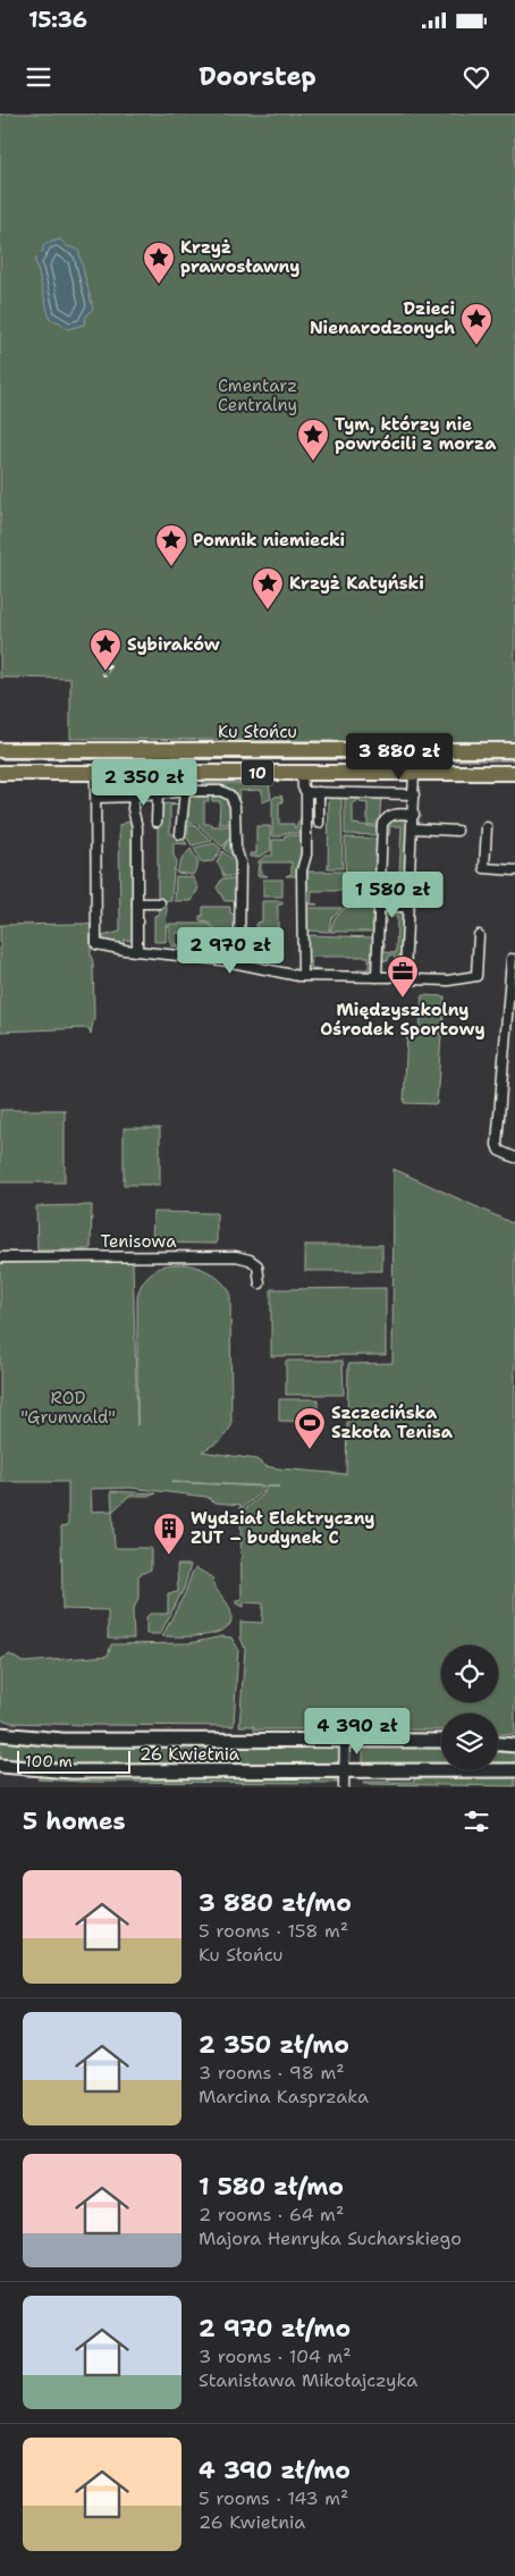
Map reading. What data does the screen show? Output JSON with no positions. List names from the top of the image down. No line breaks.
{"streets":{"main road":["Ku Słońcu","10"],"street":["Tenisowa","26 Kwietnia"]},"parks":["Cmentarz Centralny","ROD \"Grunwald\""],"places":{"place":["Krzyż prawosławny","Dzieci Nienarodzonych","Tym, którzy nie powrócili z morza","Pomnik niemiecki","Krzyż Katyński","Sybiraków"],"office":["Międzyszkolny Ośrodek Sportowy"],"sports":["Szczecińska Szkoła Tenisa"],"building":["Wydział Elektryczny ZUT – budynek C"]},"scale_bar":"100 m","page":{"status":"15:36","header":"Doorstep","price":["3 880 zł","2 350 zł","1 580 zł","2 970 zł","4 390 zł"],"scale":"100 m","heading":"5 homes","list":[{"name":"3 880 zł/mo","note":"5 rooms · 158 m² · Ku Słońcu"},{"name":"2 350 zł/mo","note":"3 rooms · 98 m² · Marcina Kasprzaka"},{"name":"1 580 zł/mo","note":"2 rooms · 64 m² · Majora Henryka Sucharskiego"},{"name":"2 970 zł/mo","note":"3 rooms · 104 m² · Stanisława Mikołajczyka"},{"name":"4 390 zł/mo","note":"5 rooms · 143 m² · 26 Kwietnia"}]}}
